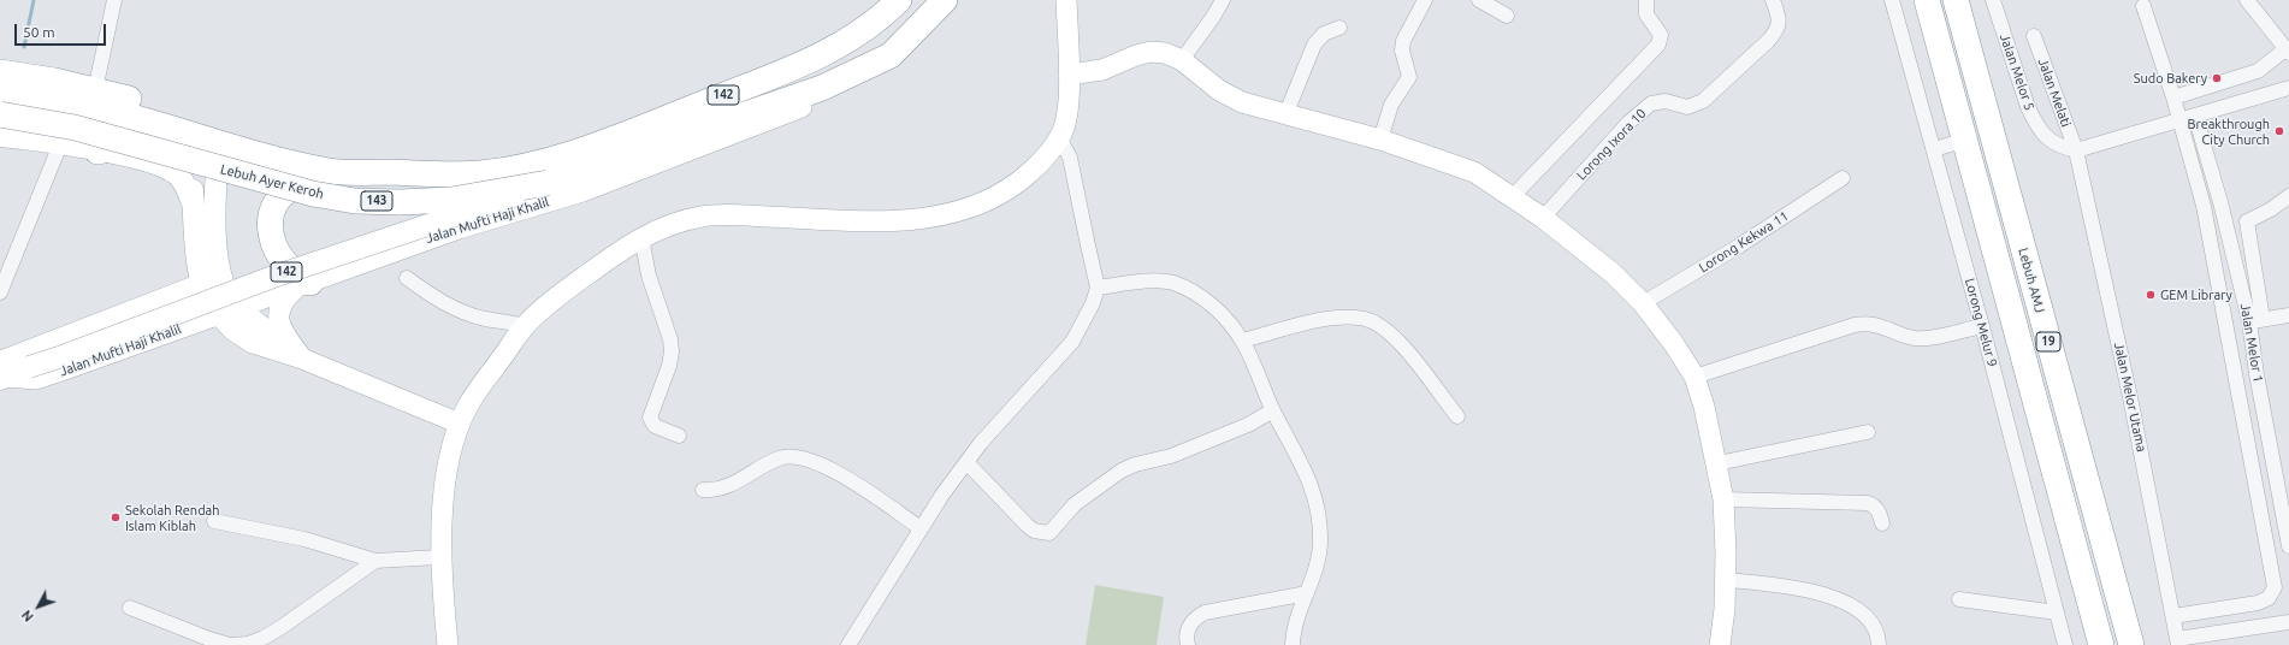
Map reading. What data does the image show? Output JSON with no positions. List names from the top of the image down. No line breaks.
{"streets":{"highway":["142","Lebuh Ayer Keroh","143","Jalan Mufti Haji Khalil","Lebuh AMJ","19"],"street":["Jalan Melor 5","Jalan Melati","Lorong Ixora 10","Lorong Kekwa 11","Lorong Melur 9","Jalan Melor 1","Jalan Melor Utama"]},"crossings":[["Jalan Melor 5","Jalan Melati"],["Jalan Melor 5","Jalan Melor Utama"],["Jalan Melati","Jalan Melor Utama"],["142","Lebuh Ayer Keroh"],["142","143"],["142","Jalan Mufti Haji Khalil"],["Lebuh Ayer Keroh","143"]],"places":["Sudo Bakery","Breakthrough City Church","GEM Library","Sekolah Rendah Islam Kiblah"],"scale_bar":"50 m","north":"bottom left"}
